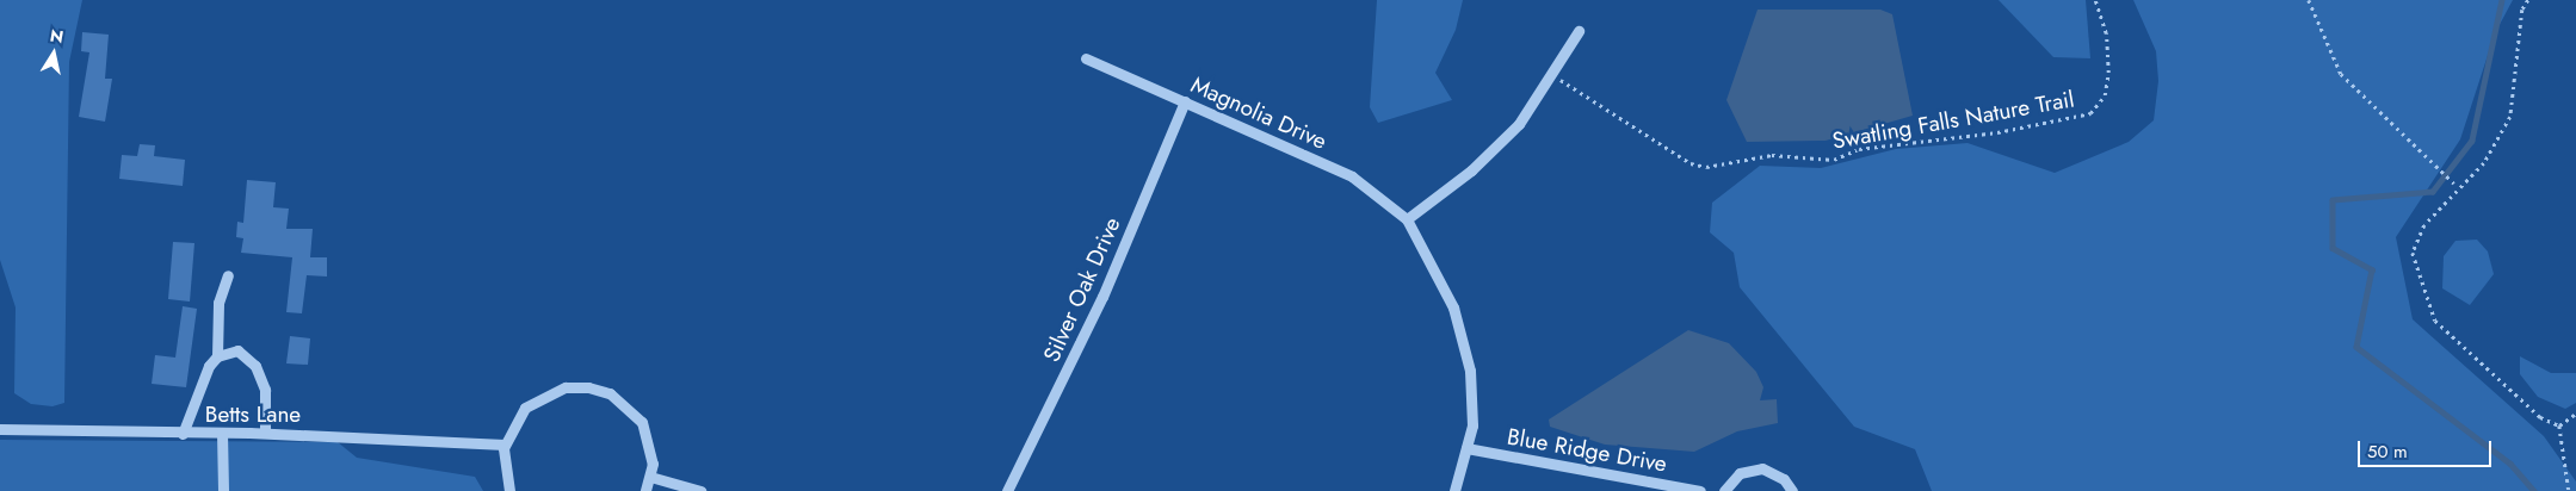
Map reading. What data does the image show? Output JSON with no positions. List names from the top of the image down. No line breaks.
{"streets":{"street":["Magnolia Drive","Silver Oak Drive","Betts Lane","Blue Ridge Drive"],"path":["Swatling Falls Nature Trail"]},"crossings":[["Magnolia Drive","Silver Oak Drive"],["Magnolia Drive","Blue Ridge Drive"]],"scale_bar":"50 m","north":"top"}
